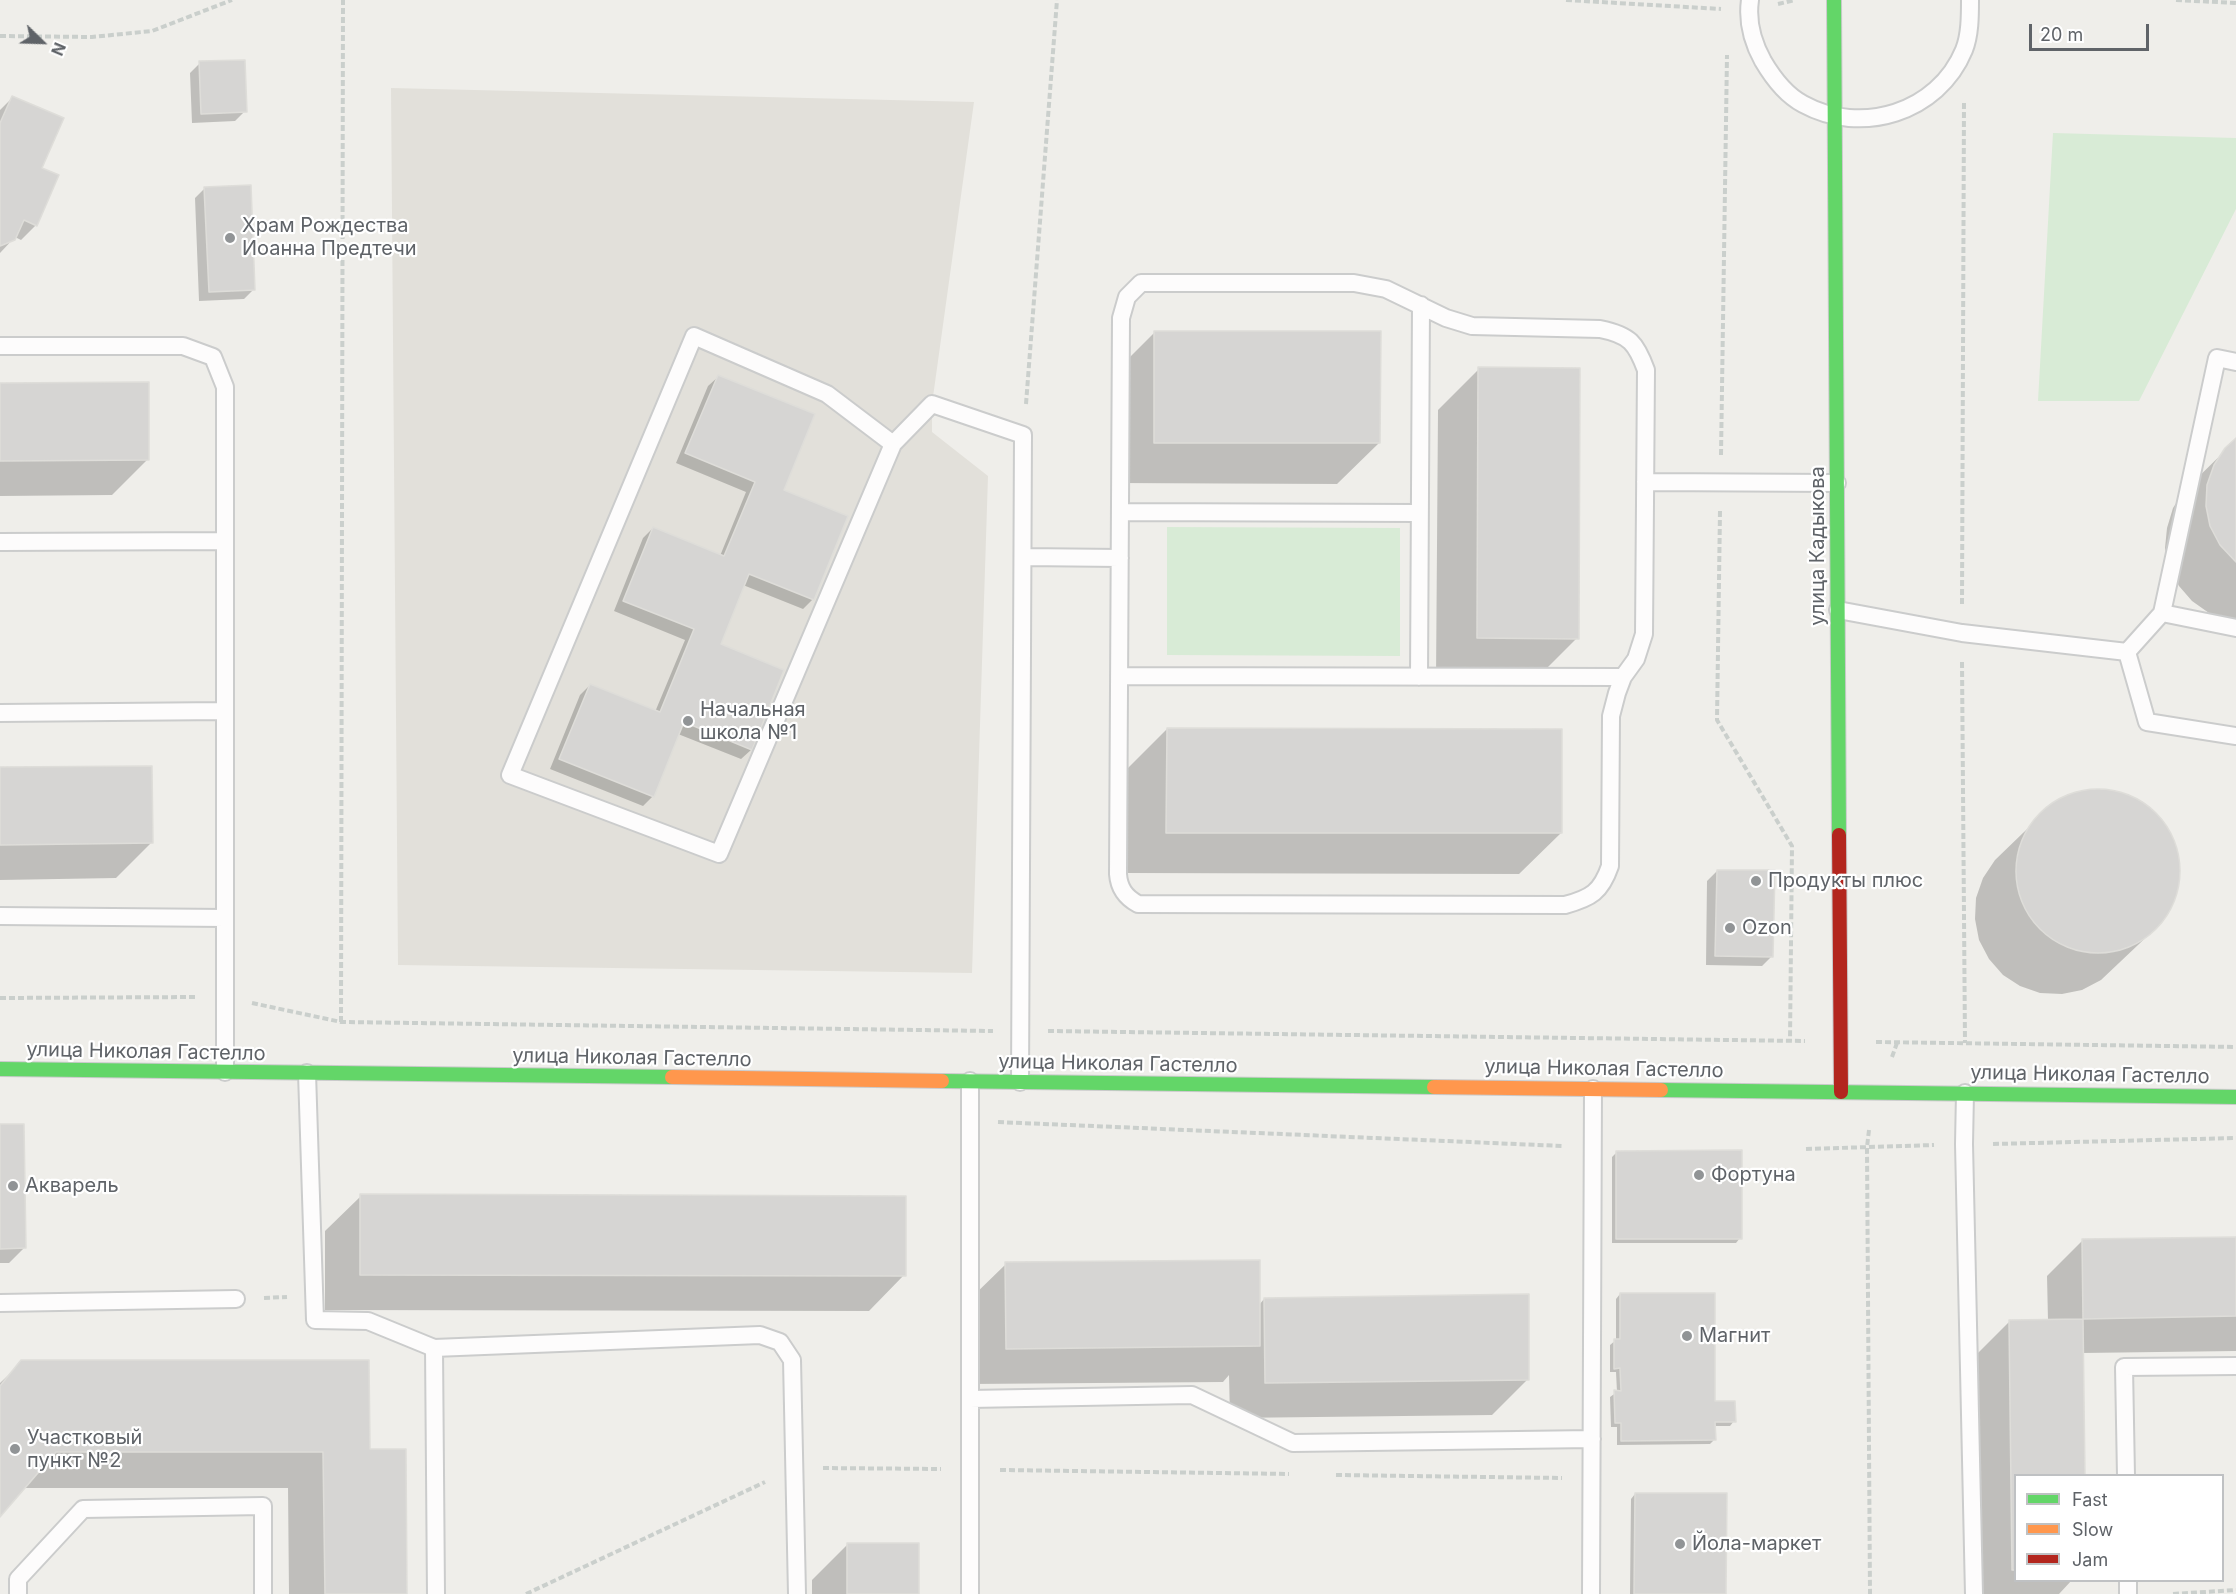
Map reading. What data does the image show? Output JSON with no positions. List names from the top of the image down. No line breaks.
{"streets":{"street":["улица Кадыкова","улица Николая Гастелло"]},"crossings":[["улица Кадыкова","улица Николая Гастелло"]],"places":["Храм Рождества Иоанна Предтечи","Начальная школа №1","Продукты плюс","Ozon","Фортуна","Акварель","Магнит","Участковый пункт №2","Йола-маркет"],"legend":["Fast","Slow","Jam"],"scale_bar":"20 m","north":"bottom right"}
